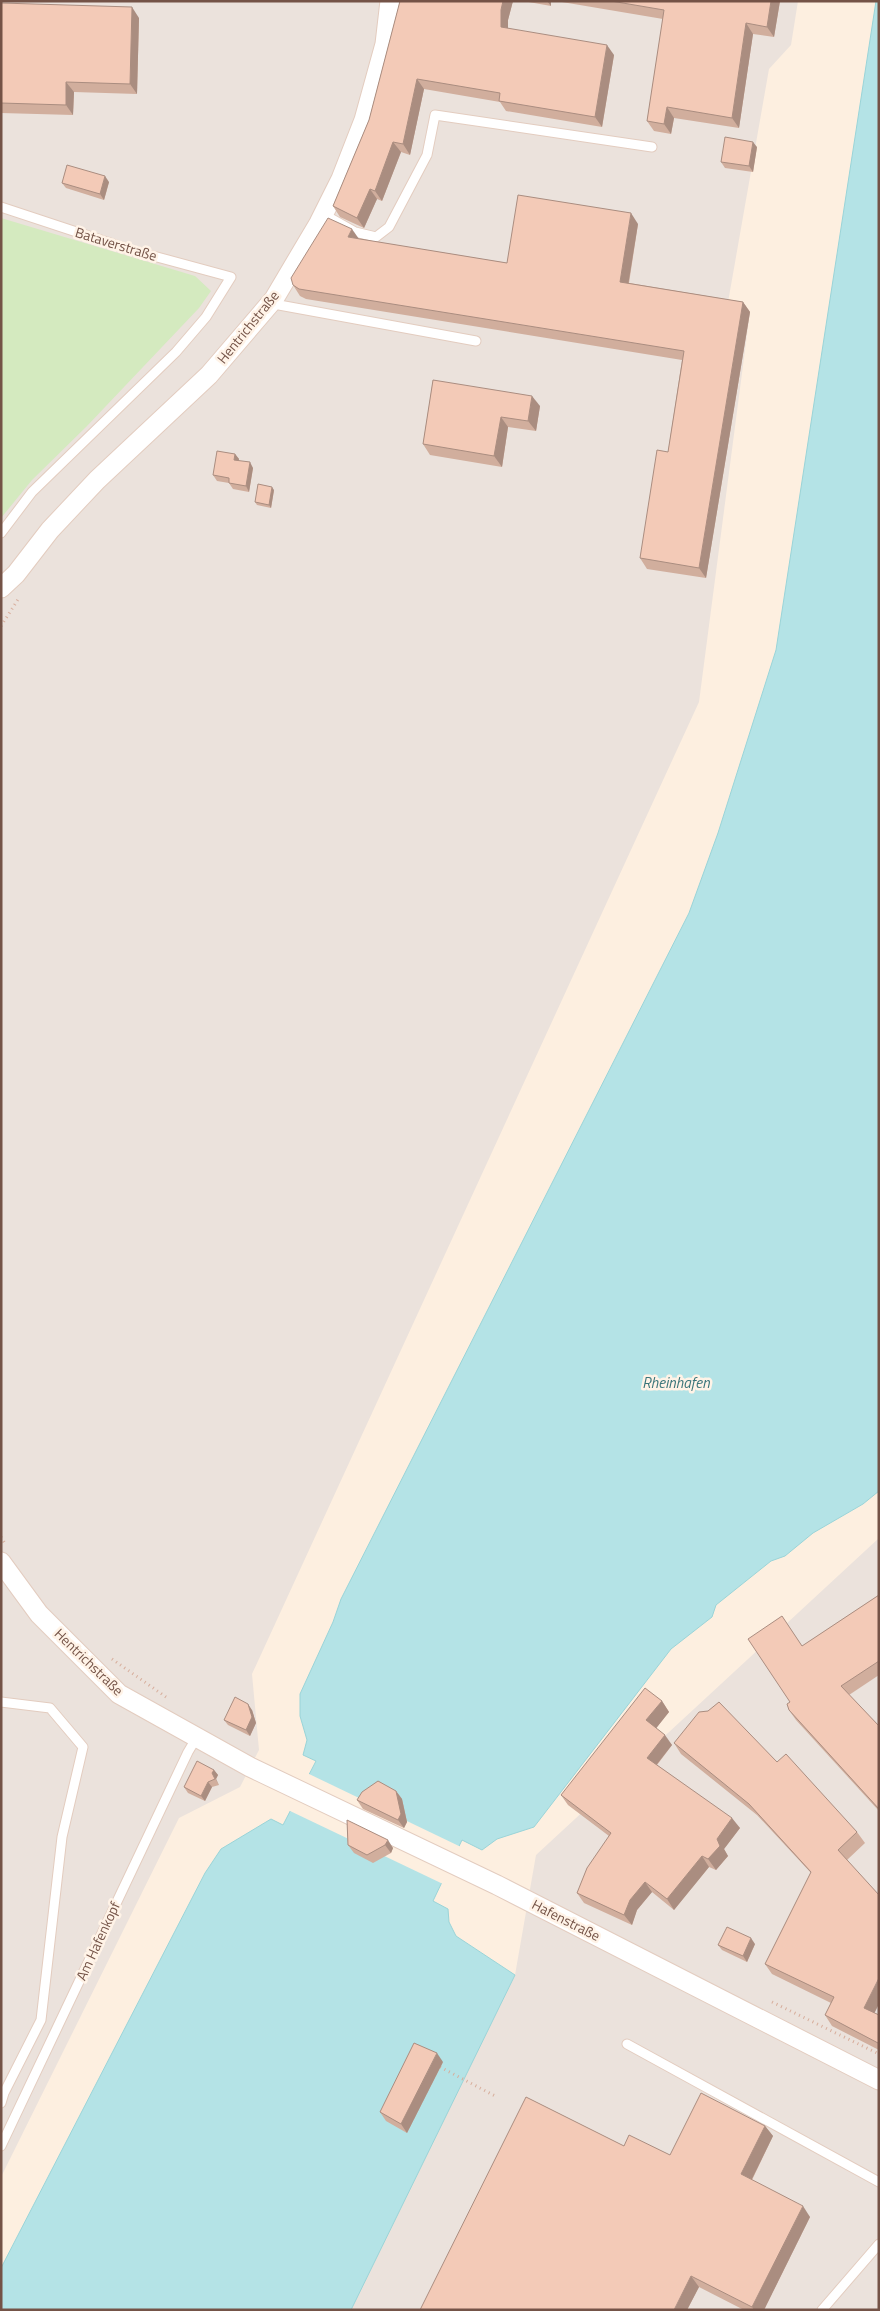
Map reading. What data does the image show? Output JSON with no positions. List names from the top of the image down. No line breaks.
{"streets":{"street":["Hentrichstraße","Hafenstraße"],"lane":["Bataverstraße","Am Hafenkopf"]},"crossings":[["Hentrichstraße","Hafenstraße"],["Hentrichstraße","Am Hafenkopf"]],"water":["Rheinhafen"]}
